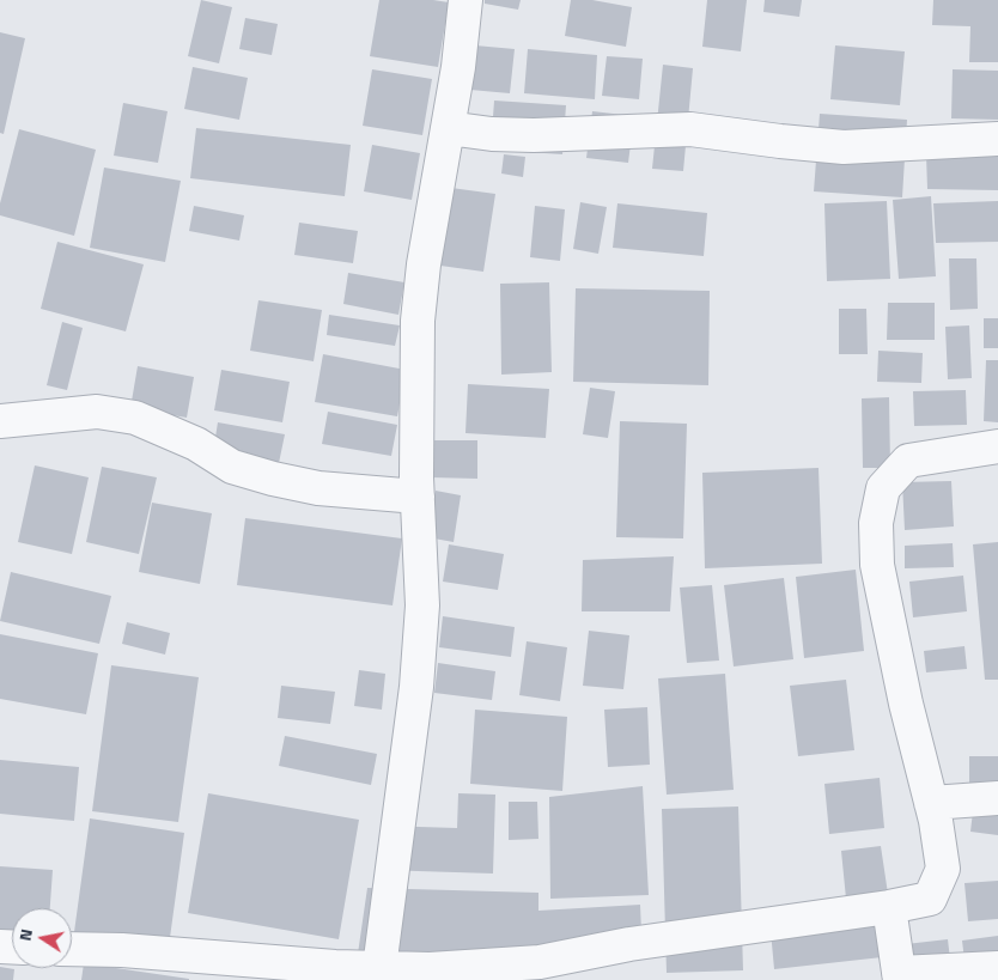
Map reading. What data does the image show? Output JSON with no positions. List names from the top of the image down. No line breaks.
{"north":"left"}
